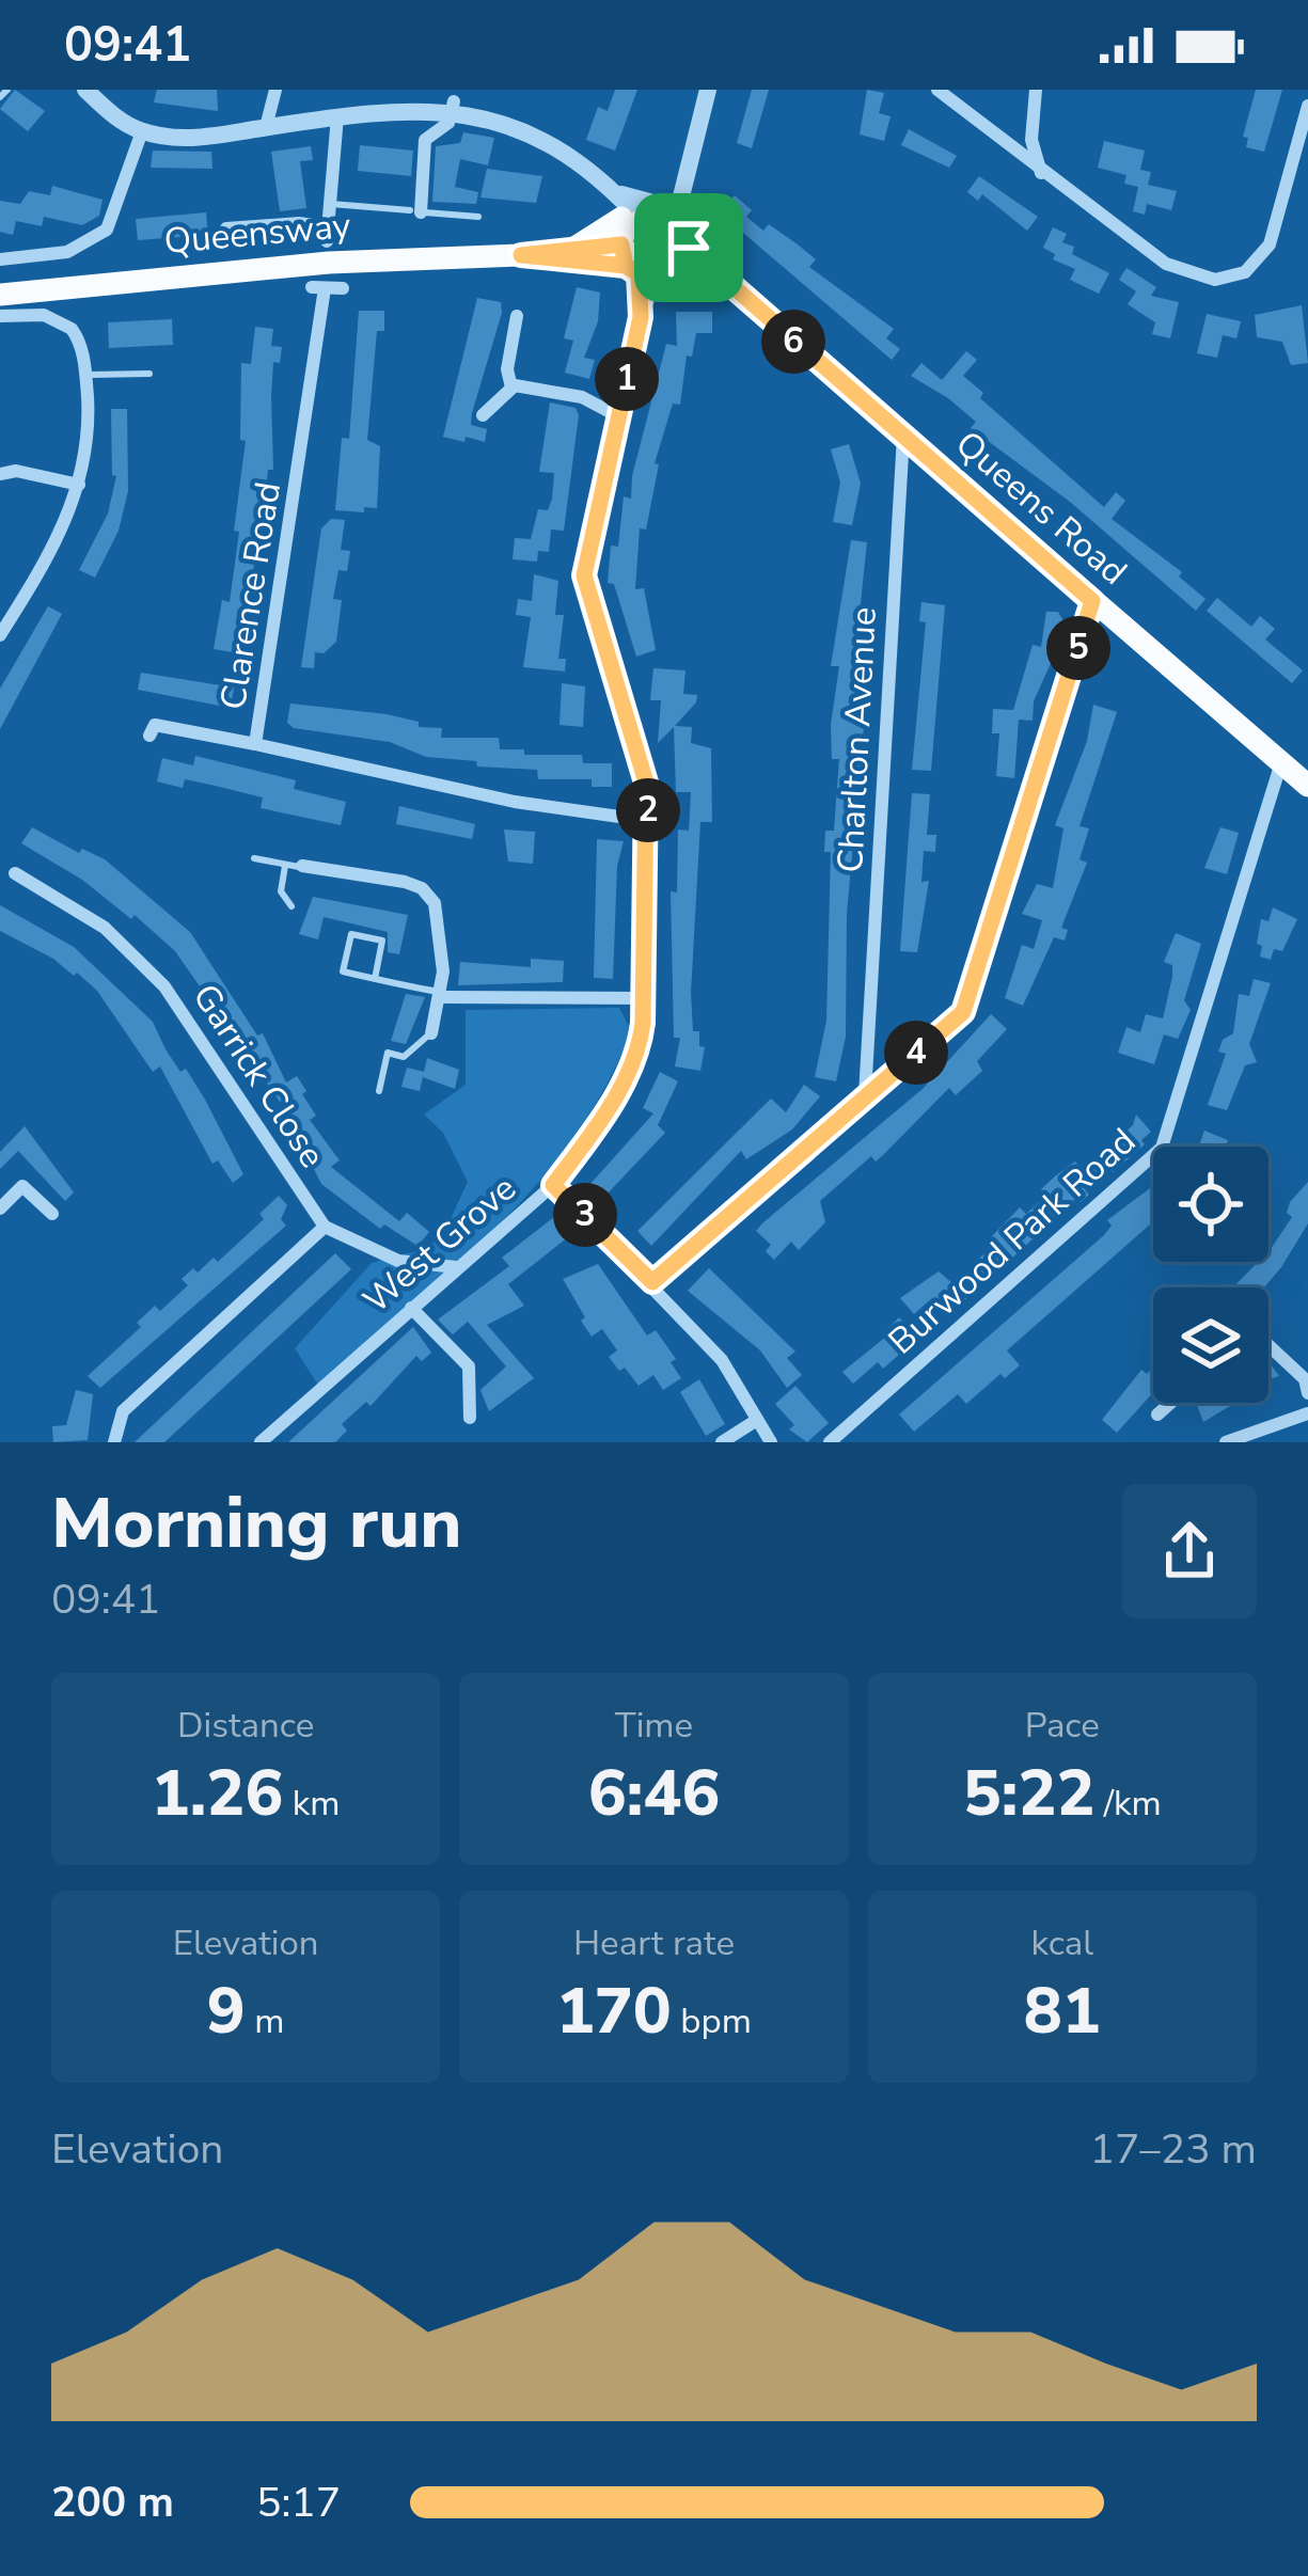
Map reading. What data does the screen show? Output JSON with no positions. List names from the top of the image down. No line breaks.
{"streets":{"main road":["Queensway","Queens Road"],"street":["Clarence Road","Charlton Avenue","Garrick Close","Burwood Park Road","West Grove"]},"crossings":[["Queensway","Queens Road"],["Queensway","West Grove"],["Queens Road","Charlton Avenue"],["Queens Road","Burwood Park Road"],["Queens Road","West Grove"],["Clarence Road","West Grove"]],"page":{"status":"09:41","pins":["6","1","5","2","4","3"],"heading":["Morning run","09:41"],"stats":[["Distance","1.26 km"],["Time","6:46"],["Pace","5:22 /km"],["Elevation","9 m"],["Heart rate","170 bpm"],["kcal","81"]],"chart":["Elevation","17–23 m"],"list":[{"name":"200 m","note":"5:17"}]}}
